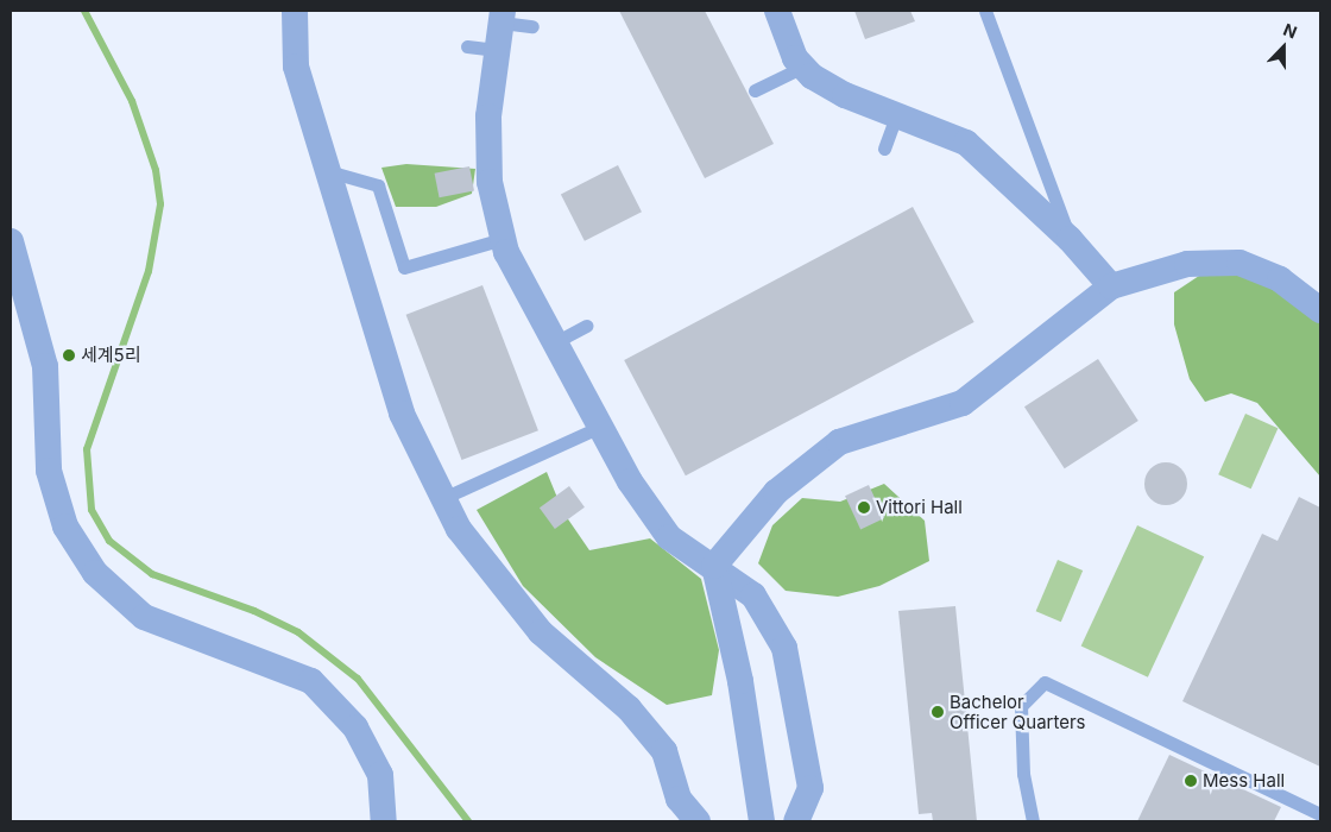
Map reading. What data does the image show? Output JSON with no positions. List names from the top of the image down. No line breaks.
{"places":["세계5리","Vittori Hall","Bachelor Officer Quarters","Mess Hall"],"north":"top"}
